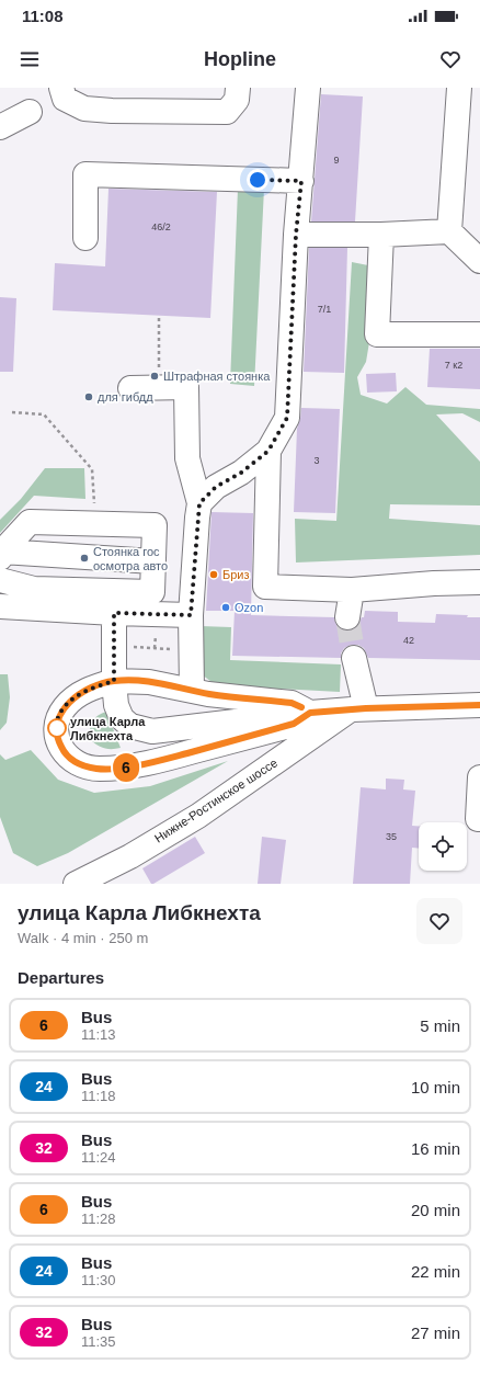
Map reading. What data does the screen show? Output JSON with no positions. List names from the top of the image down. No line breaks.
{"streets":{"street":["Нижне-Ростинское шоссе"]},"places":["Штрафная стоянка","для гибдд","Стоянка гос осмотра авто","Бриз","Ozon","улица Карла Либкнехта"],"lines":["bus line 6"],"house_numbers":["9","46/2","7/1","7 к2","3","42","35"],"page":{"status":"11:08","header":"Hopline","on_map":"6","heading":[["улица Карла Либкнехта","Walk · 4 min · 250 m"],"Departures"],"list":[{"mark":"6","name":"Bus","note":"11:13","value":"5 min"},{"mark":"24","name":"Bus","note":"11:18","value":"10 min"},{"mark":"32","name":"Bus","note":"11:24","value":"16 min"},{"mark":"6","name":"Bus","note":"11:28","value":"20 min"},{"mark":"24","name":"Bus","note":"11:30","value":"22 min"},{"mark":"32","name":"Bus","note":"11:35","value":"27 min"}]}}
